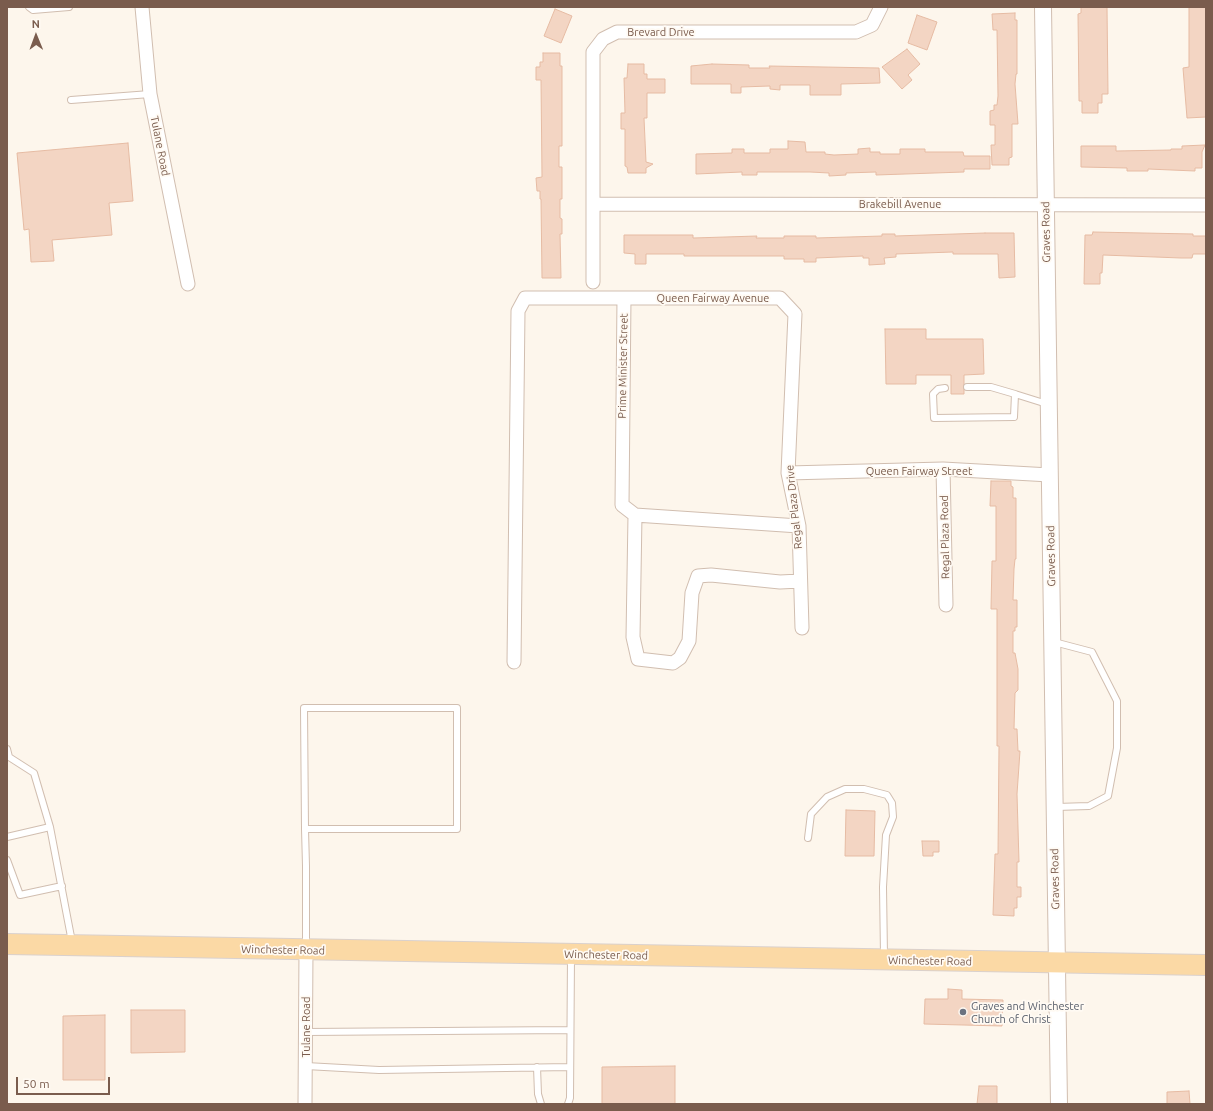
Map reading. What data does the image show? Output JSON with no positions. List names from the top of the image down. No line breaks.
{"streets":{"main road":["Winchester Road"],"street":["Brevard Drive","Tulane Road","Brakebill Avenue","Graves Road","Queen Fairway Avenue","Prime Minister Street","Queen Fairway Street","Regal Plaza Drive","Regal Plaza Road"]},"crossings":[["Brevard Drive","Brakebill Avenue"],["Tulane Road","Winchester Road"],["Brakebill Avenue","Graves Road"],["Graves Road","Queen Fairway Street"],["Graves Road","Winchester Road"],["Queen Fairway Avenue","Prime Minister Street"],["Queen Fairway Avenue","Regal Plaza Drive"],["Queen Fairway Street","Regal Plaza Drive"],["Queen Fairway Street","Regal Plaza Road"]],"places":["Graves and Winchester Church of Christ"],"scale_bar":"50 m","north":"top"}
